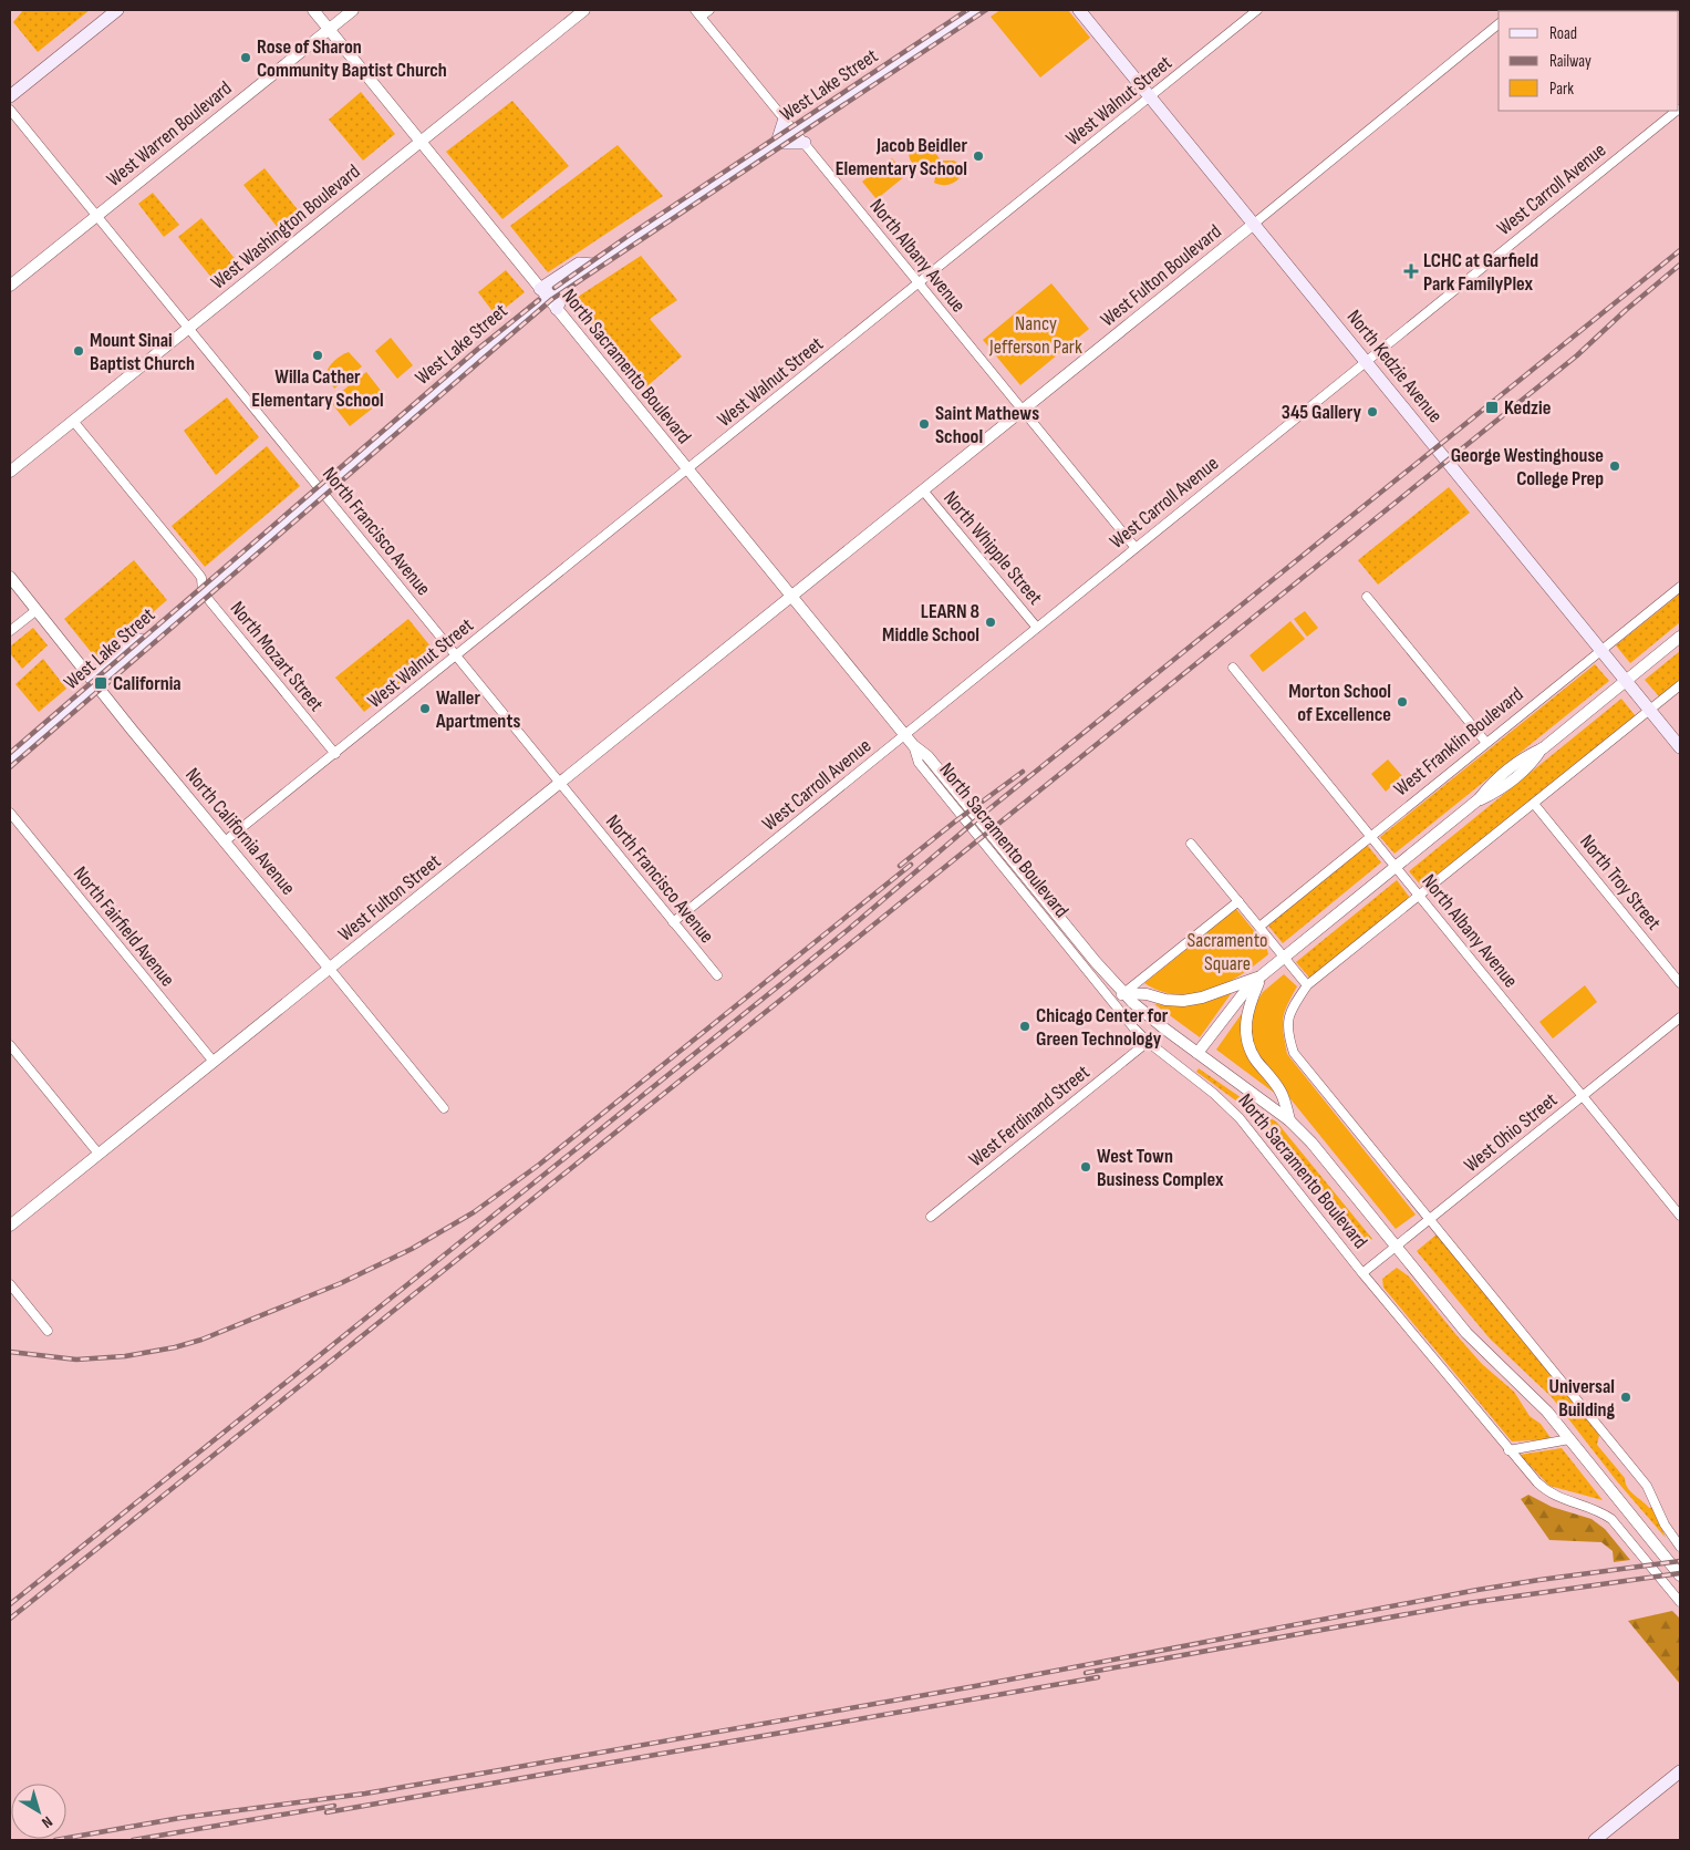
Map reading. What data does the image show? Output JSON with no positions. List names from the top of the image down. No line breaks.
{"streets":{"main road":["West Lake Street","North Kedzie Avenue"],"street":["West Walnut Street","West Warren Boulevard","West Carroll Avenue","West Washington Boulevard","North Albany Avenue","West Fulton Boulevard","North Sacramento Boulevard","North Francisco Avenue","North Whipple Street","North Mozart Street","West Franklin Boulevard","North California Avenue","North Troy Street","West Fulton Street","North Fairfield Avenue","West Ferdinand Street","West Ohio Street"]},"crossings":[["West Lake Street","North Albany Avenue"],["West Lake Street","North Sacramento Boulevard"],["West Lake Street","North Francisco Avenue"],["West Lake Street","North Mozart Street"],["West Lake Street","North California Avenue"],["West Walnut Street","North Albany Avenue"],["West Walnut Street","North Sacramento Boulevard"],["West Walnut Street","North Kedzie Avenue"],["West Walnut Street","North Francisco Avenue"],["West Walnut Street","North Mozart Street"],["West Walnut Street","North California Avenue"],["West Warren Boulevard","North Sacramento Boulevard"],["West Warren Boulevard","North Francisco Avenue"],["West Carroll Avenue","North Albany Avenue"],["West Carroll Avenue","North Sacramento Boulevard"],["West Carroll Avenue","North Kedzie Avenue"],["West Carroll Avenue","North Francisco Avenue"],["West Carroll Avenue","North Whipple Street"],["West Washington Boulevard","North Sacramento Boulevard"],["West Washington Boulevard","North Francisco Avenue"],["North Albany Avenue","West Fulton Boulevard"],["North Albany Avenue","West Franklin Boulevard"],["North Albany Avenue","West Ohio Street"],["West Fulton Boulevard","North Sacramento Boulevard"],["West Fulton Boulevard","North Kedzie Avenue"],["West Fulton Boulevard","North Whipple Street"],["West Fulton Boulevard","West Fulton Street"],["North Sacramento Boulevard","West Fulton Street"],["North Sacramento Boulevard","West Ferdinand Street"],["North Sacramento Boulevard","West Ohio Street"],["North Kedzie Avenue","West Franklin Boulevard"],["North Francisco Avenue","West Fulton Street"],["North California Avenue","West Fulton Street"],["West Fulton Street","North Fairfield Avenue"]],"parks":["Nancy Jefferson Park","Sacramento Square"],"places":{"other":["Rose of Sharon Community Baptist Church","Jacob Beidler Elementary School","Mount Sinai Baptist Church","Willa Cather Elementary School","345 Gallery","Saint Mathews School","George Westinghouse College Prep","LEARN 8 Middle School","Morton School of Excellence","Waller Apartments","Chicago Center for Green Technology","West Town Business Complex","Universal Building"],"health":["LCHC at Garfield Park FamilyPlex"],"transit":["Kedzie","California"]},"legend":["Road","Railway","Park"],"north":"bottom right"}
